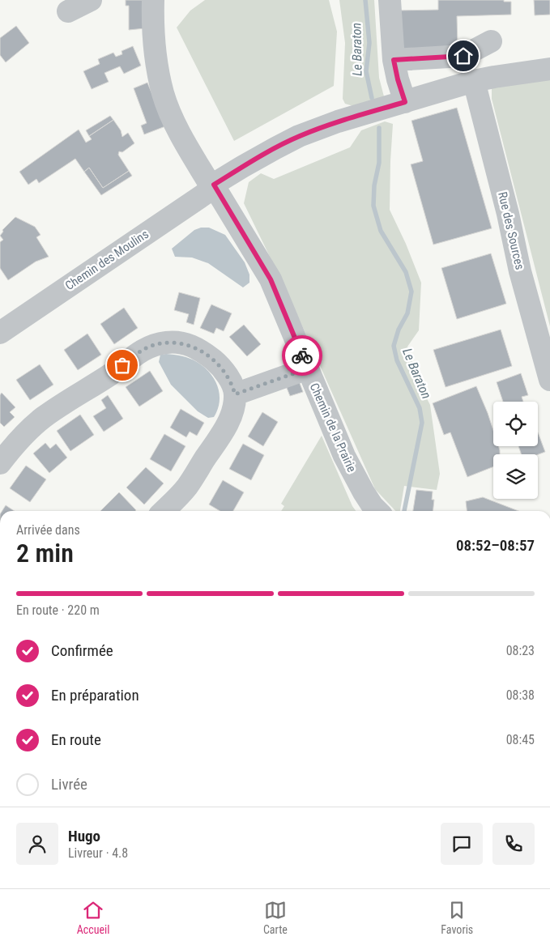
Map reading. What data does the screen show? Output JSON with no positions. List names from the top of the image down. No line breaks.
{"streets":{"street":["Rue des Sources","Chemin des Moulins","Chemin de la Prairie"]},"crossings":[["Rue des Sources","Chemin des Moulins"],["Chemin des Moulins","Chemin de la Prairie"]],"water":["Le Baraton"],"page":{"heading":["2 min","Arrivée dans","08:52–08:57"],"panel":["Hugo","Livreur · 4.8"],"bar":"En route · 220 m","list":[["Confirmée","08:23"],["En préparation","08:38"],["En route","08:45"],"Livrée"],"tabs":["Accueil","Carte","Favoris"]}}
